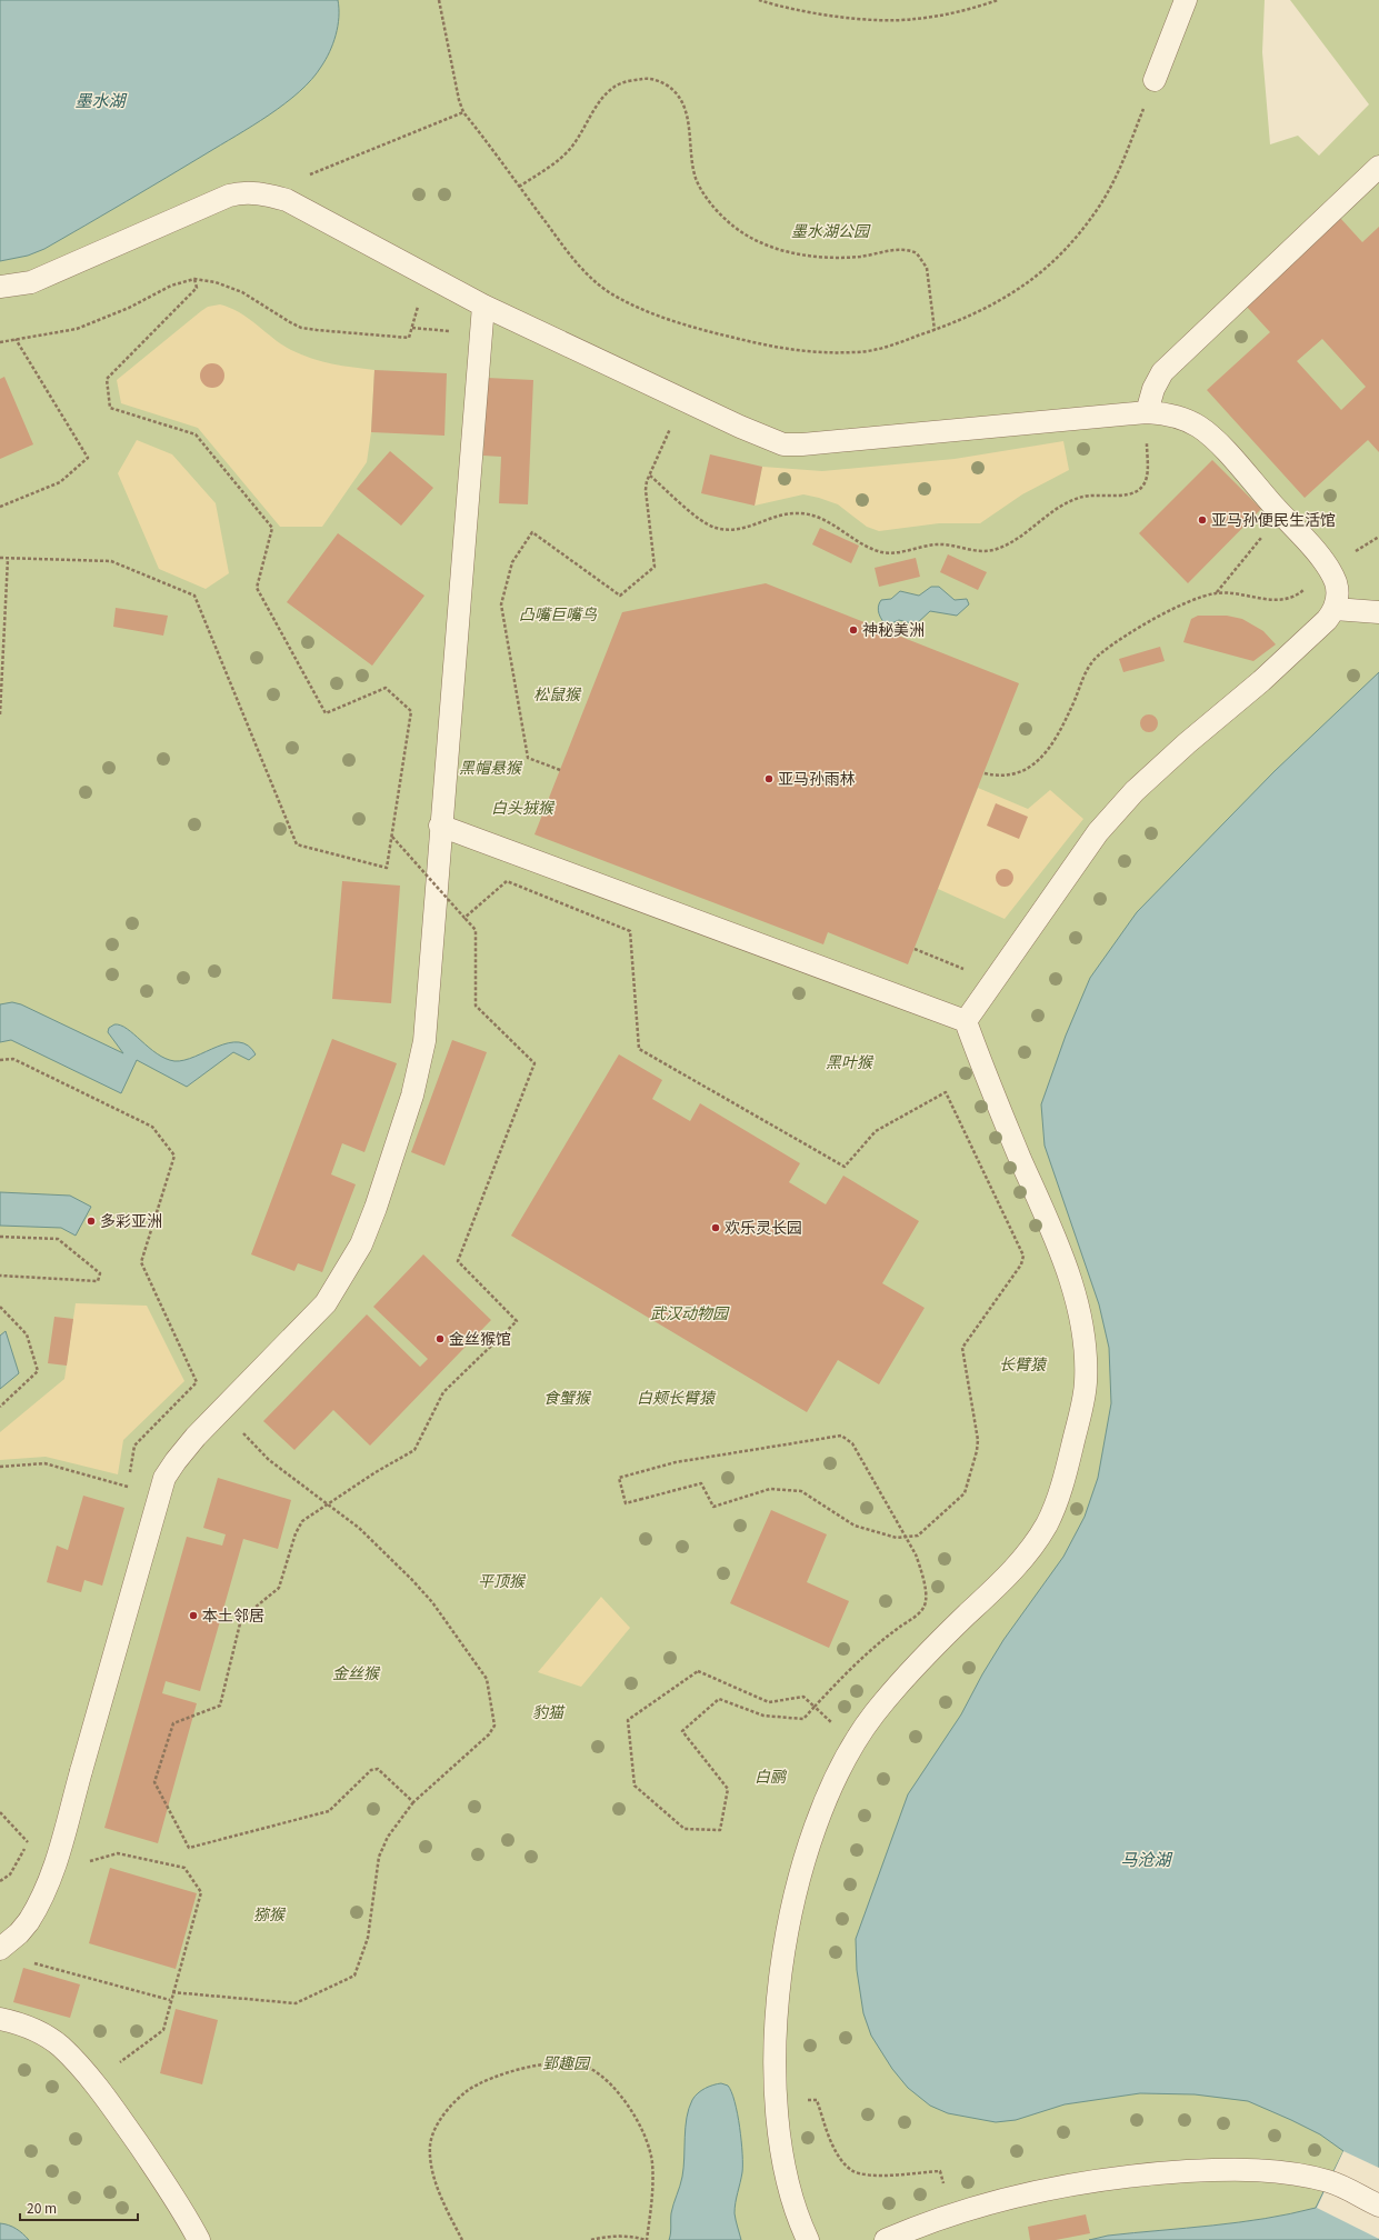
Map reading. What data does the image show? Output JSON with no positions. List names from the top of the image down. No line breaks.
{"water":["墨水湖","马沧湖"],"parks":["墨水湖公园","凸嘴巨嘴鸟","松鼠猴","黑帽悬猴","白头狨猴","黑叶猴","武汉动物园","长臂猿","食蟹猴","白颊长臂猿","平顶猴","金丝猴","豹猫","白鹂","猕猴","郢趣园"],"places":["亚马孙便民生活馆","神秘美洲","亚马孙雨林","多彩亚洲","欢乐灵长园","金丝猴馆","本土邻居"],"scale_bar":"20 m"}
